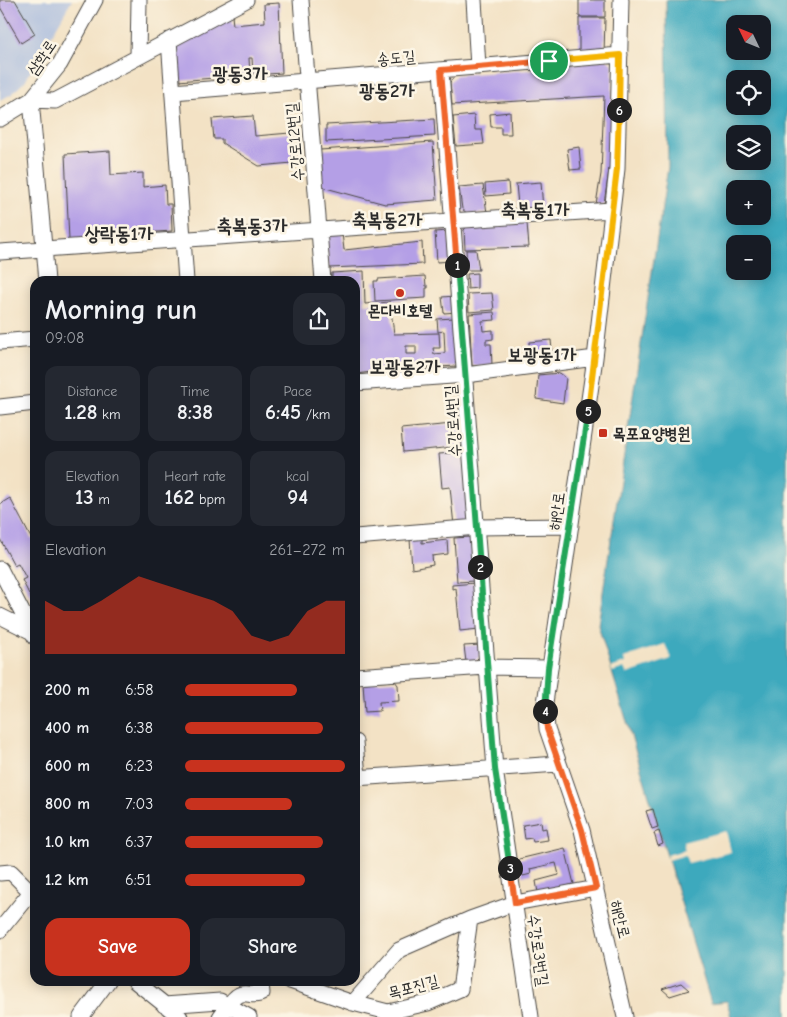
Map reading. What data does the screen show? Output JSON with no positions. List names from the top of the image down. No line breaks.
{"streets":{"street":["삼학로","송도길","수강로12번길","수강로4번길","해안로","수강로3번길","목포진길"]},"crossings":[["송도길","수강로12번길"],["송도길","수강로4번길"],["송도길","해안로"],["수강로4번길","수강로3번길"]],"districts":["광동3가","광동2가","축복동1가","축복동2가","축복동3가","상락동1가","보광동1가","보광동2가"],"places":{"other":["몬다비호텔"],"transit":["목포요양병원"]},"north":"top left","page":{"map_buttons":["+","−"],"pins":["6","1","5","2","4","3"],"heading":["Morning run","09:08"],"stats":[["Distance","1.28 km"],["Time","8:38"],["Pace","6:45 /km"],["Elevation","13 m"],["Heart rate","162 bpm"],["kcal","94"]],"chart":["Elevation","261–272 m"],"list":[{"name":"200 m","note":"6:58"},{"name":"400 m","note":"6:38"},{"name":"600 m","note":"6:23"},{"name":"800 m","note":"7:03"},{"name":"1.0 km","note":"6:37"},{"name":"1.2 km","note":"6:51"}],"buttons":["Save","Share"]}}
